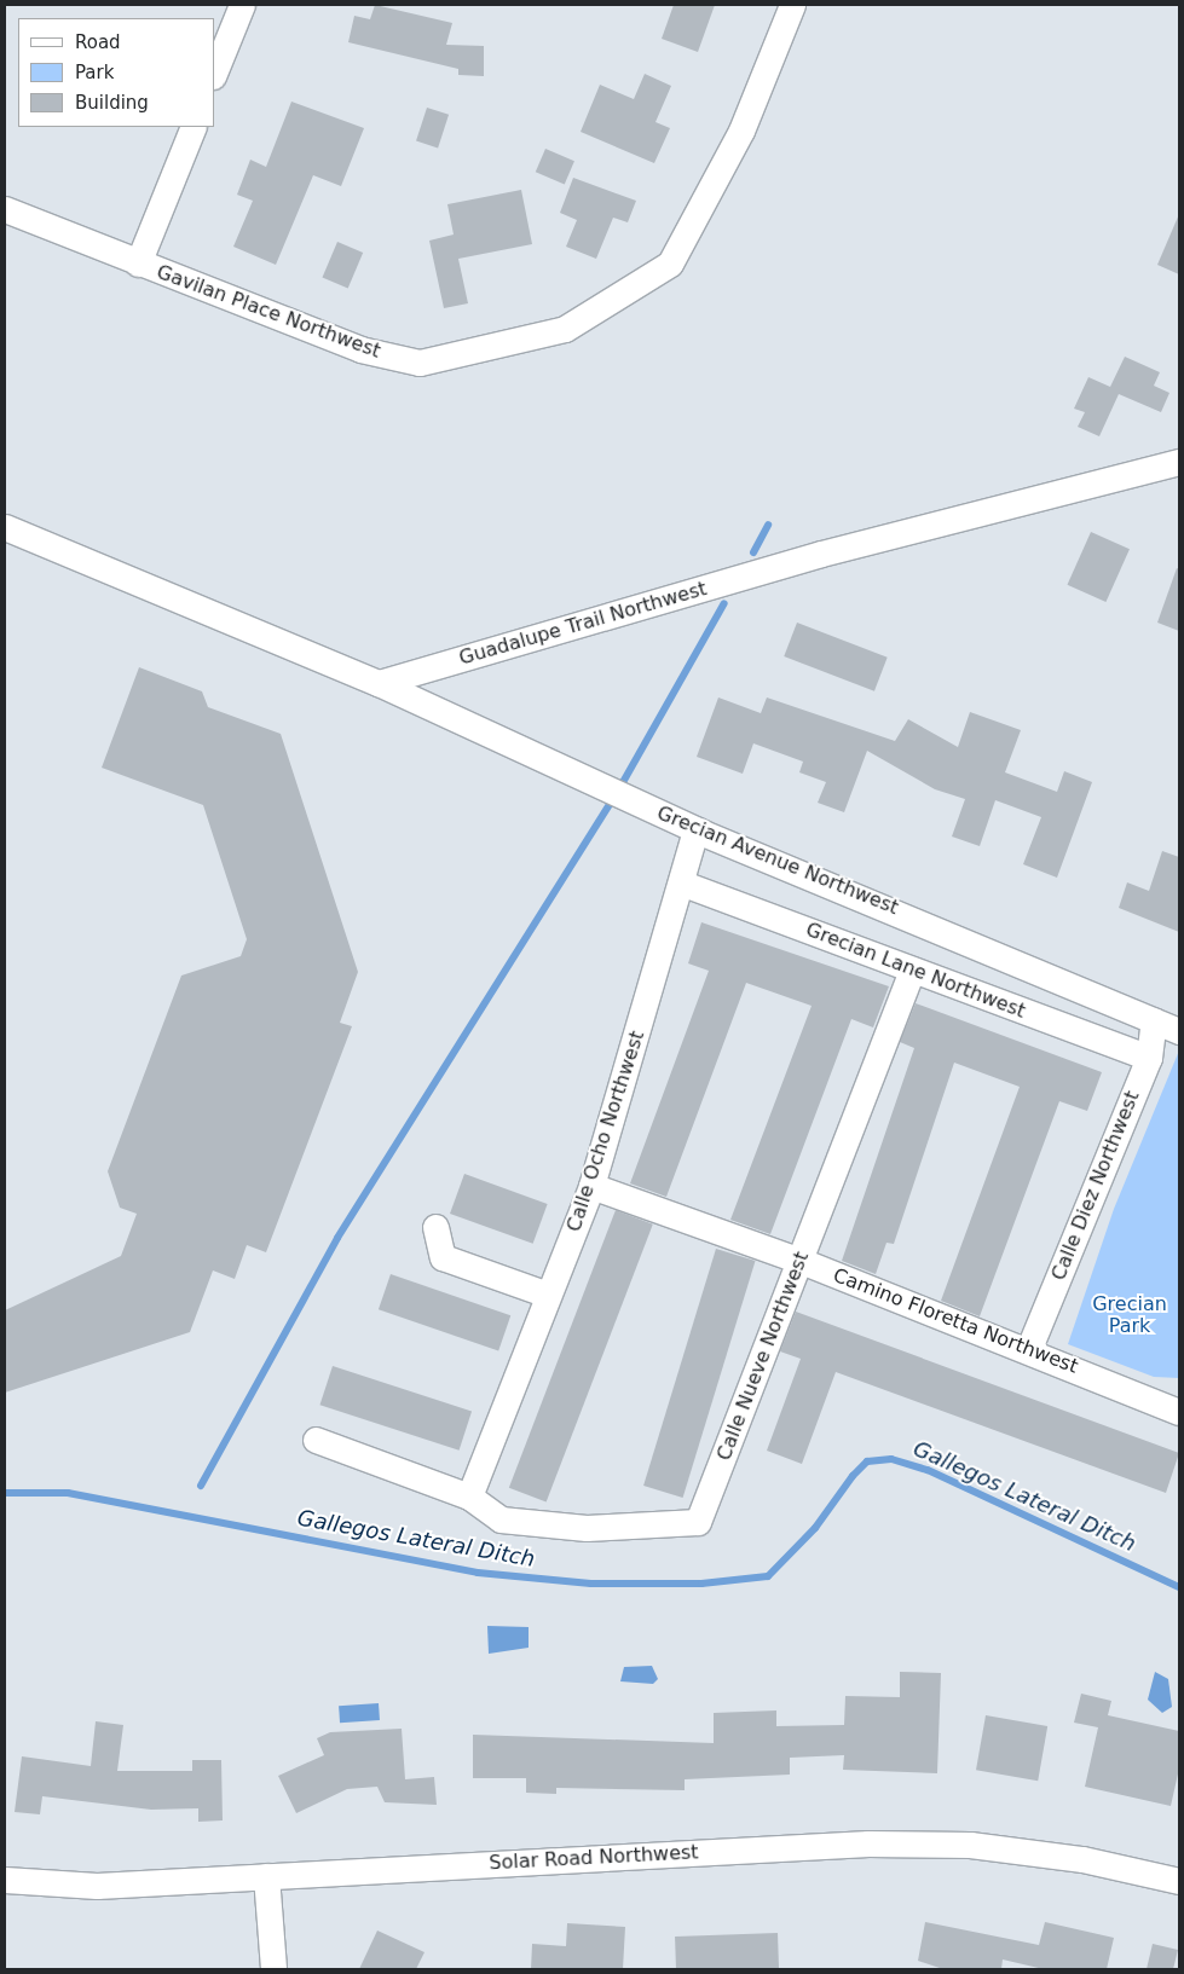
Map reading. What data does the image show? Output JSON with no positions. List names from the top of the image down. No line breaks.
{"streets":{"street":["Gavilan Place Northwest","Guadalupe Trail Northwest","Grecian Avenue Northwest","Grecian Lane Northwest","Calle Ocho Northwest","Calle Diez Northwest","Camino Floretta Northwest","Calle Nueve Northwest","Solar Road Northwest"]},"crossings":[["Guadalupe Trail Northwest","Grecian Avenue Northwest"],["Grecian Avenue Northwest","Calle Ocho Northwest"],["Grecian Avenue Northwest","Calle Diez Northwest"],["Grecian Lane Northwest","Calle Ocho Northwest"],["Grecian Lane Northwest","Calle Diez Northwest"],["Grecian Lane Northwest","Calle Nueve Northwest"],["Calle Ocho Northwest","Camino Floretta Northwest"],["Calle Ocho Northwest","Calle Nueve Northwest"],["Calle Diez Northwest","Camino Floretta Northwest"],["Camino Floretta Northwest","Calle Nueve Northwest"]],"water":["Gallegos Lateral Ditch"],"parks":["Grecian Park"],"legend":["Road","Park","Building"]}
